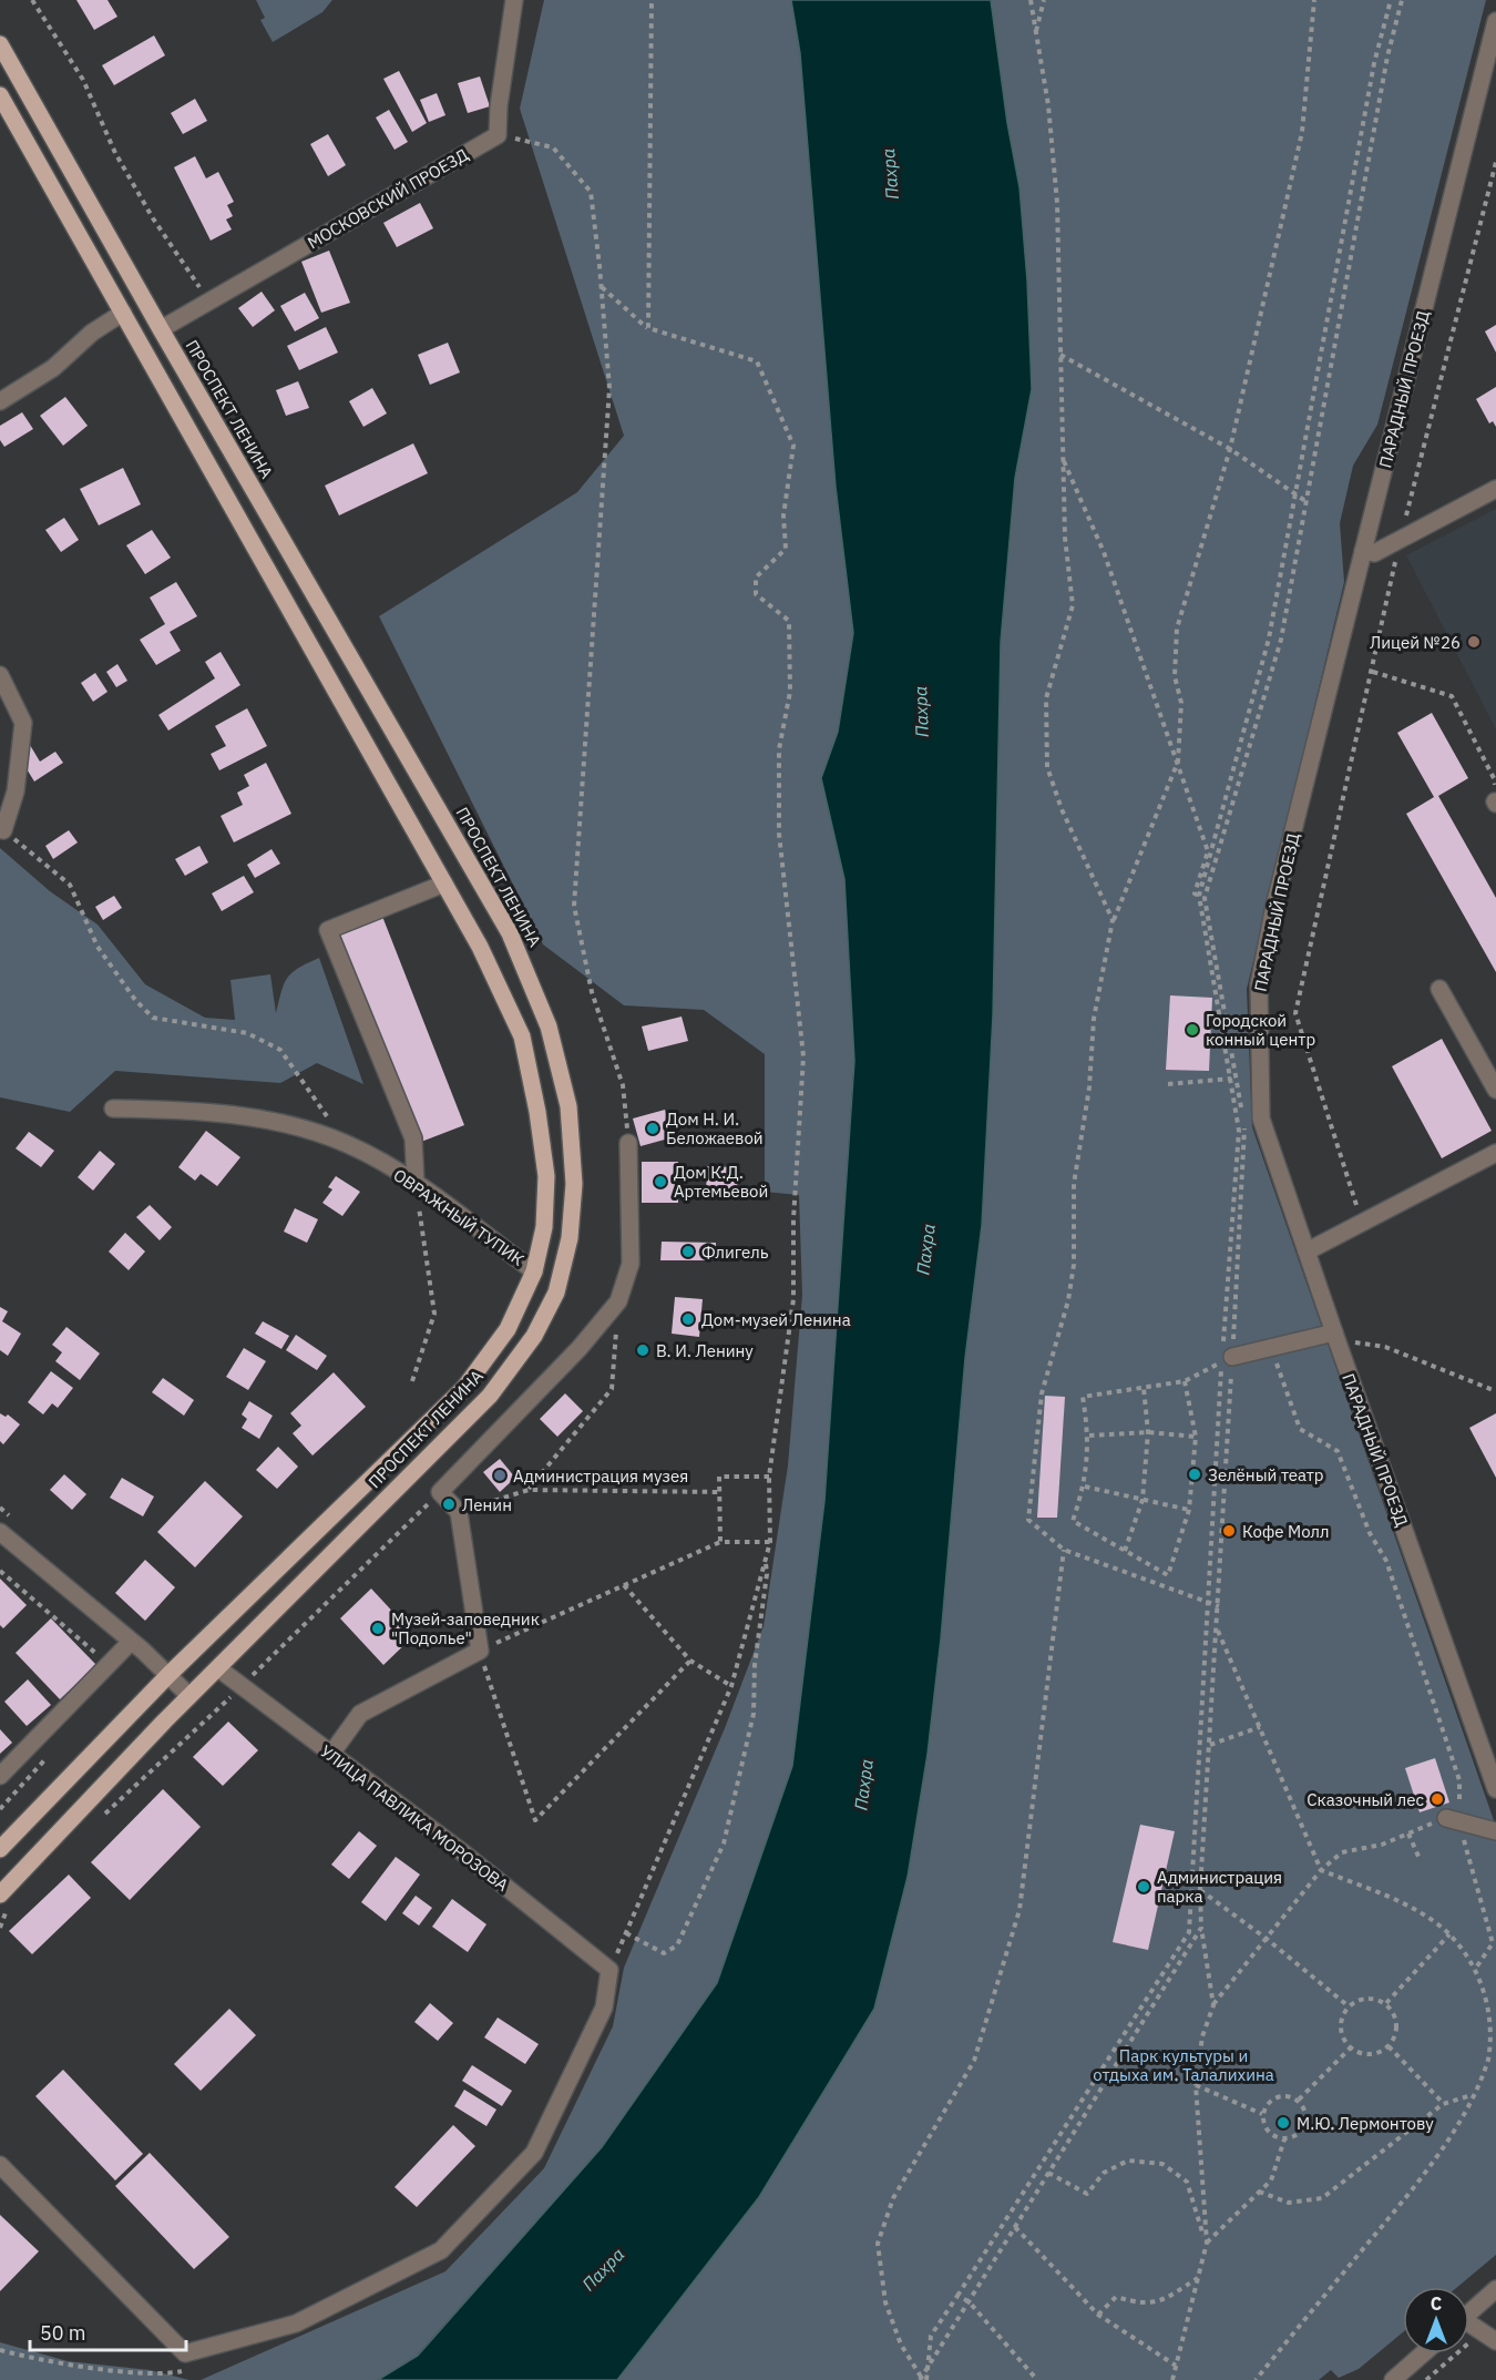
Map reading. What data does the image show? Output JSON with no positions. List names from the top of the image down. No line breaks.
{"streets":{"main road":["ПРОСПЕКТ ЛЕНИНА"],"street":["МОСКОВСКИЙ ПРОЕЗД","ПАРАДНЫЙ ПРОЕЗД","ОВРАЖНЫЙ ТУПИК","УЛИЦА ПАВЛИКА МОРОЗОВА"]},"crossings":[["МОСКОВСКИЙ ПРОЕЗД","ПРОСПЕКТ ЛЕНИНА"],["ПРОСПЕКТ ЛЕНИНА","ОВРАЖНЫЙ ТУПИК"],["ПРОСПЕКТ ЛЕНИНА","УЛИЦА ПАВЛИКА МОРОЗОВА"]],"water":["Пахра"],"parks":["Парк культуры и отдыха им. Талалихина"],"places":["Лицей №26","Городской конный центр","Дом Н. И. Беложаевой","Дом К.Д. Артемьевой","Флигель","Дом-музей Ленина","В. И. Ленину","Зелёный театр","Администрация музея","Ленин","Кофе Молл","Музей-заповедник \"Подолье\"","Сказочный лес","Администрация парка","М.Ю. Лермонтову"],"scale_bar":"50 m","north":"top"}
